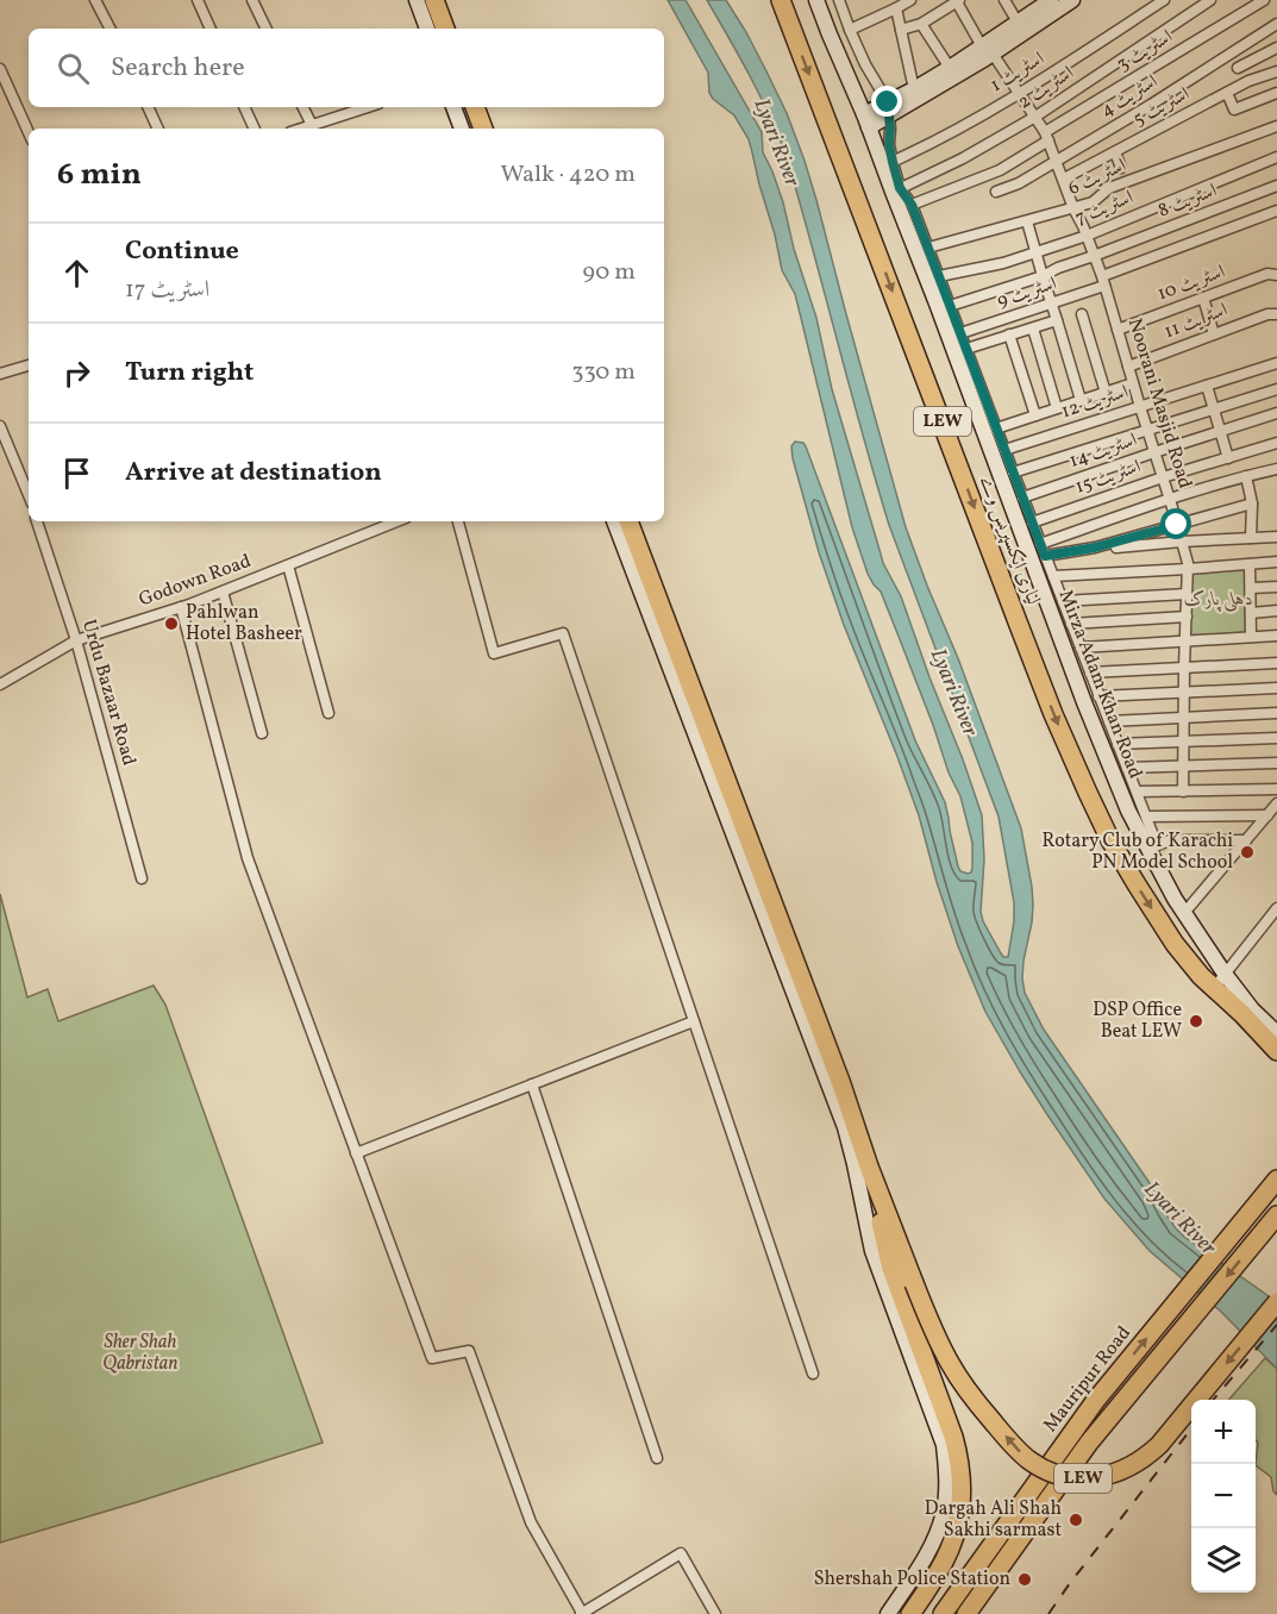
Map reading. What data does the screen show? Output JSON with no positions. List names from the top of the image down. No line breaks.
{"streets":{"highway":["LEW","لیاری ایکسپریس وے","Mauripur Road"],"main road":["Mirza Adam Khan Road"],"street":["اسٹریٹ 3","اسٹریٹ 1","اسٹریٹ 2","اسٹریٹ 4","اسٹریٹ 5","اسٹریٹ 6","اسٹریٹ 8","اسٹریٹ 7","اسٹریٹ 10","اسٹریٹ 9","اسٹریٹ 11","اسٹریٹ 12","Noorani Masjid Road","اسٹریٹ 14","اسٹریٹ 15","Godown Road","Urdu Bazaar Road"]},"crossings":[["اسٹریٹ 3","Noorani Masjid Road"],["اسٹریٹ 1","Noorani Masjid Road"],["اسٹریٹ 1","Mirza Adam Khan Road"],["اسٹریٹ 2","Noorani Masjid Road"],["اسٹریٹ 2","Mirza Adam Khan Road"],["اسٹریٹ 4","Noorani Masjid Road"],["اسٹریٹ 5","Noorani Masjid Road"],["اسٹریٹ 6","Noorani Masjid Road"],["اسٹریٹ 8","Noorani Masjid Road"],["اسٹریٹ 7","Noorani Masjid Road"],["اسٹریٹ 10","Noorani Masjid Road"],["اسٹریٹ 9","Noorani Masjid Road"],["اسٹریٹ 11","Noorani Masjid Road"],["اسٹریٹ 12","Noorani Masjid Road"],["Noorani Masjid Road","اسٹریٹ 14"],["Noorani Masjid Road","اسٹریٹ 15"],["لیاری ایکسپریس وے","Mirza Adam Khan Road"],["Godown Road","Urdu Bazaar Road"]],"one_way":["لیاری ایکسپریس وے"],"water":["Lyari River"],"parks":["دہلی پارک","Sher Shah Qabristan"],"places":["Pahlwan Hotel Basheer","Rotary Club of Karachi PN Model School","DSP Office Beat LEW","Dargah Ali Shah Sakhi sarmast","Shershah Police Station"],"page":{"search":"Search here","heading":["6 min","Walk · 420 m"],"list":[["Continue","اسٹریٹ 17","90 m"],["Turn right","330 m"],"Arrive at destination"],"map_buttons":["+","−"]}}
